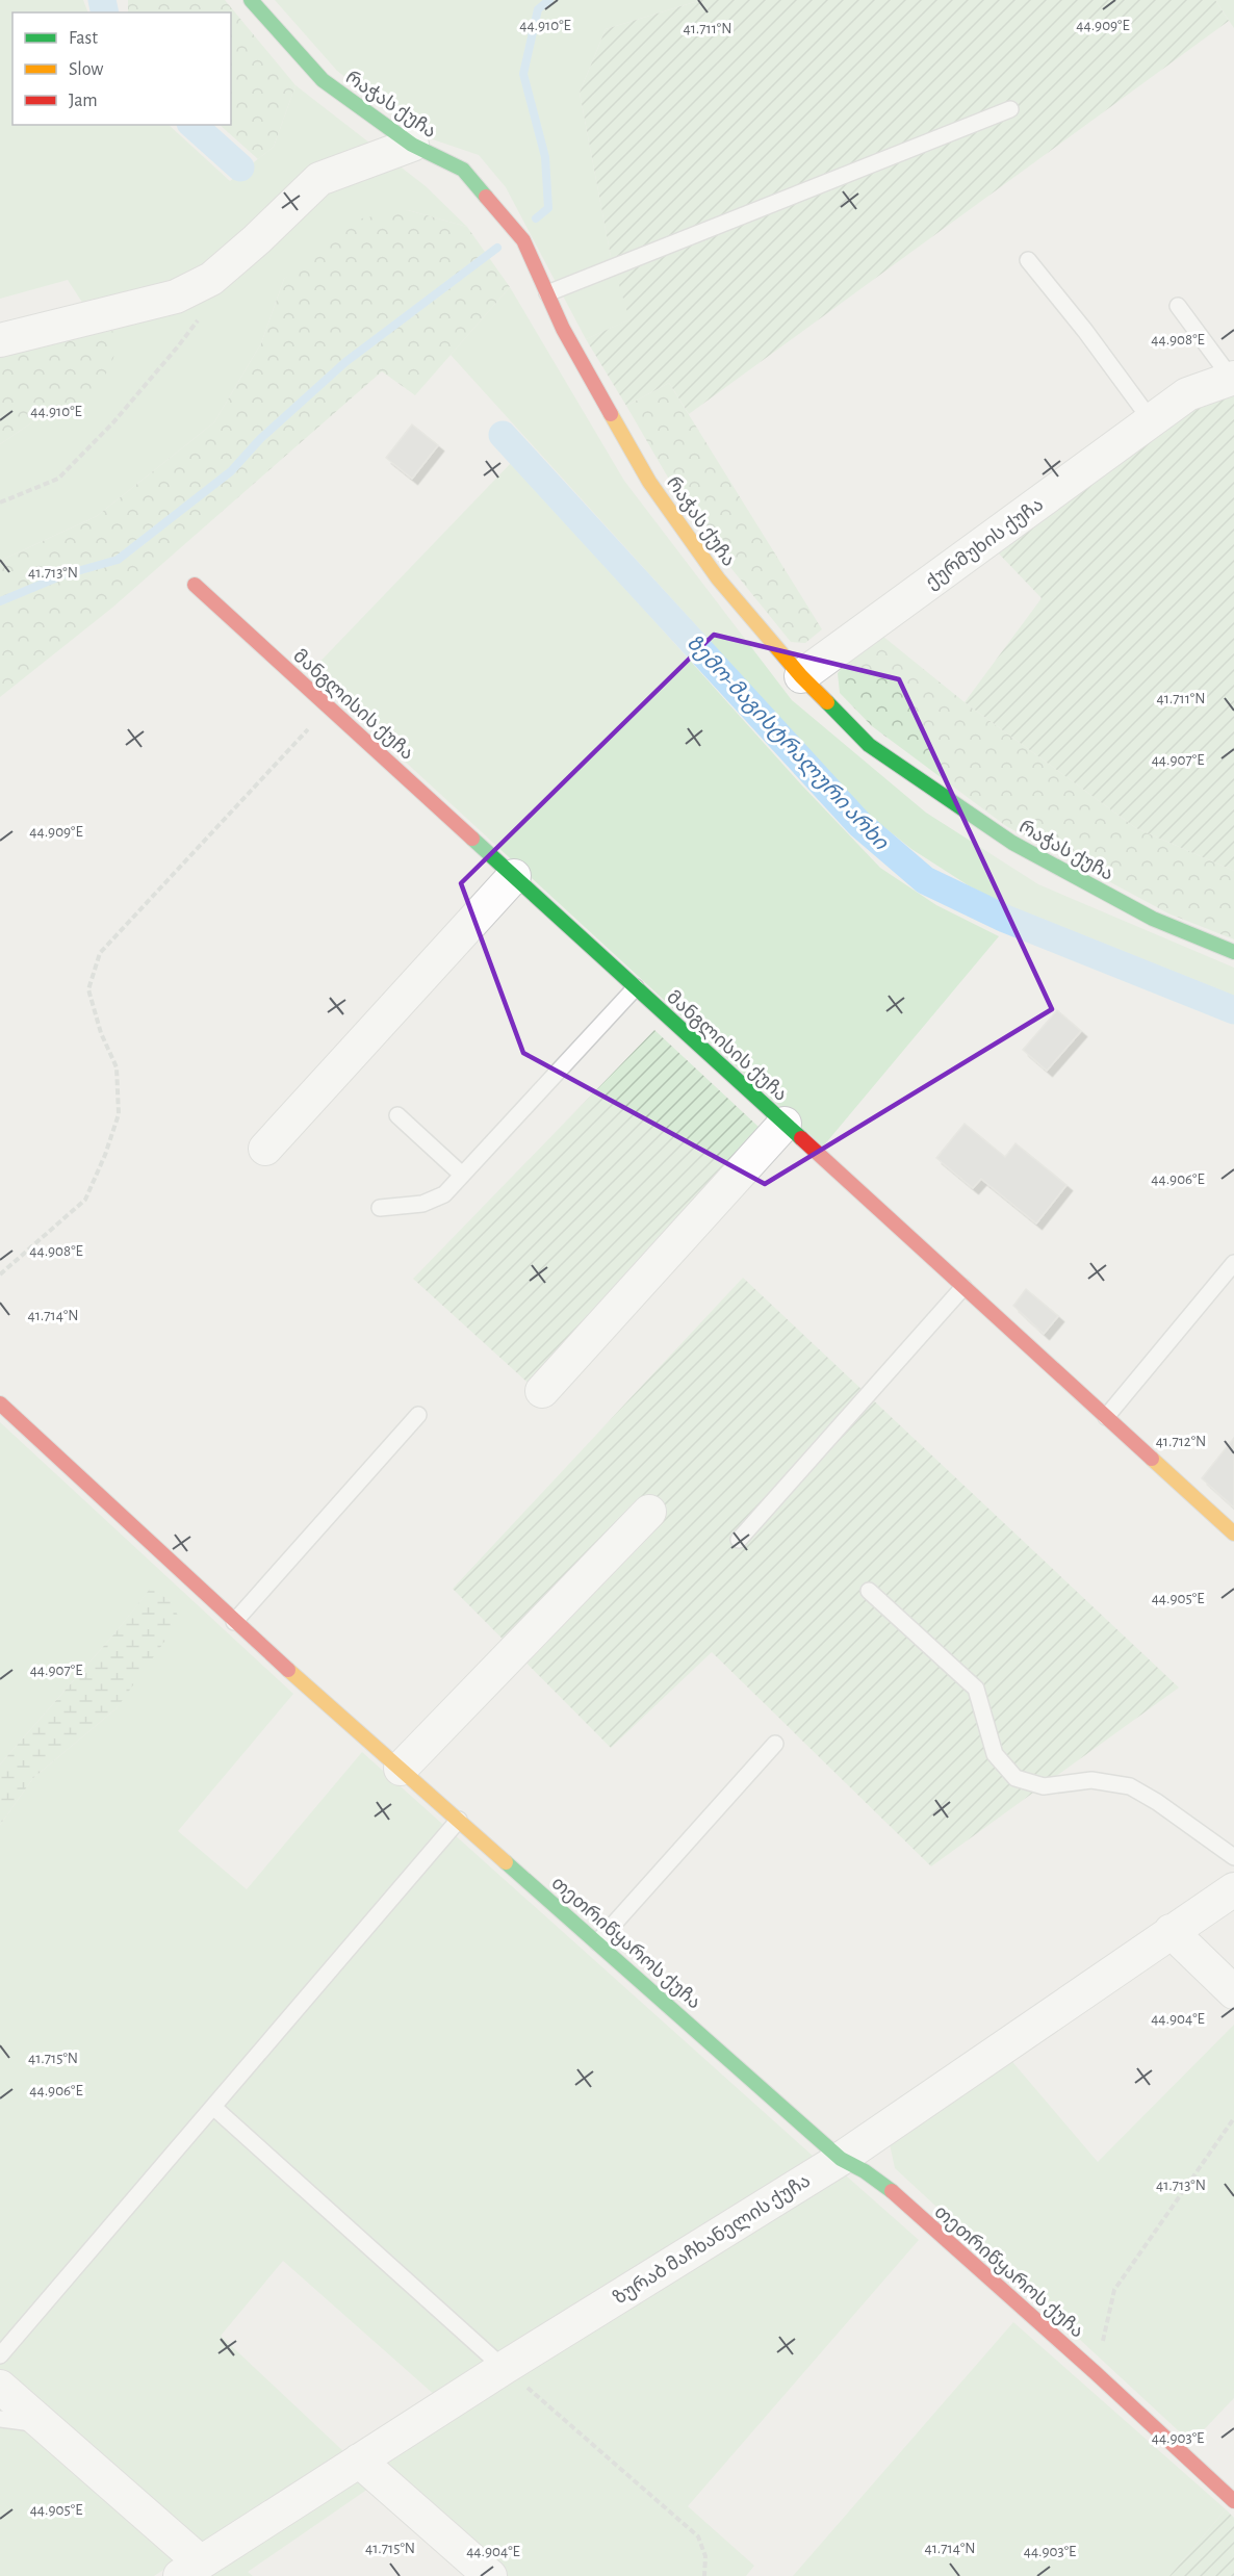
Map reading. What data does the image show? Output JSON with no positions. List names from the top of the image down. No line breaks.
{"streets":{"street":["რაჭას ქუჩა","ქურმუხის ქუჩა","მანგლისის ქუჩა","თეთრიწყაროს ქუჩა","ზურაბ მაჩხანელის ქუჩა"]},"crossings":[["რაჭას ქუჩა","ქურმუხის ქუჩა"],["თეთრიწყაროს ქუჩა","ზურაბ მაჩხანელის ქუჩა"]],"water":["ზემო-მაგისტრალური არხი"],"legend":["Fast","Slow","Jam"],"coordinates":["44.910°E","44.909°E","41.711°N","44.908°E","41.713°N","44.907°E","44.906°E","41.714°N","41.712°N","44.905°E","44.904°E","41.715°N","44.903°E"]}
